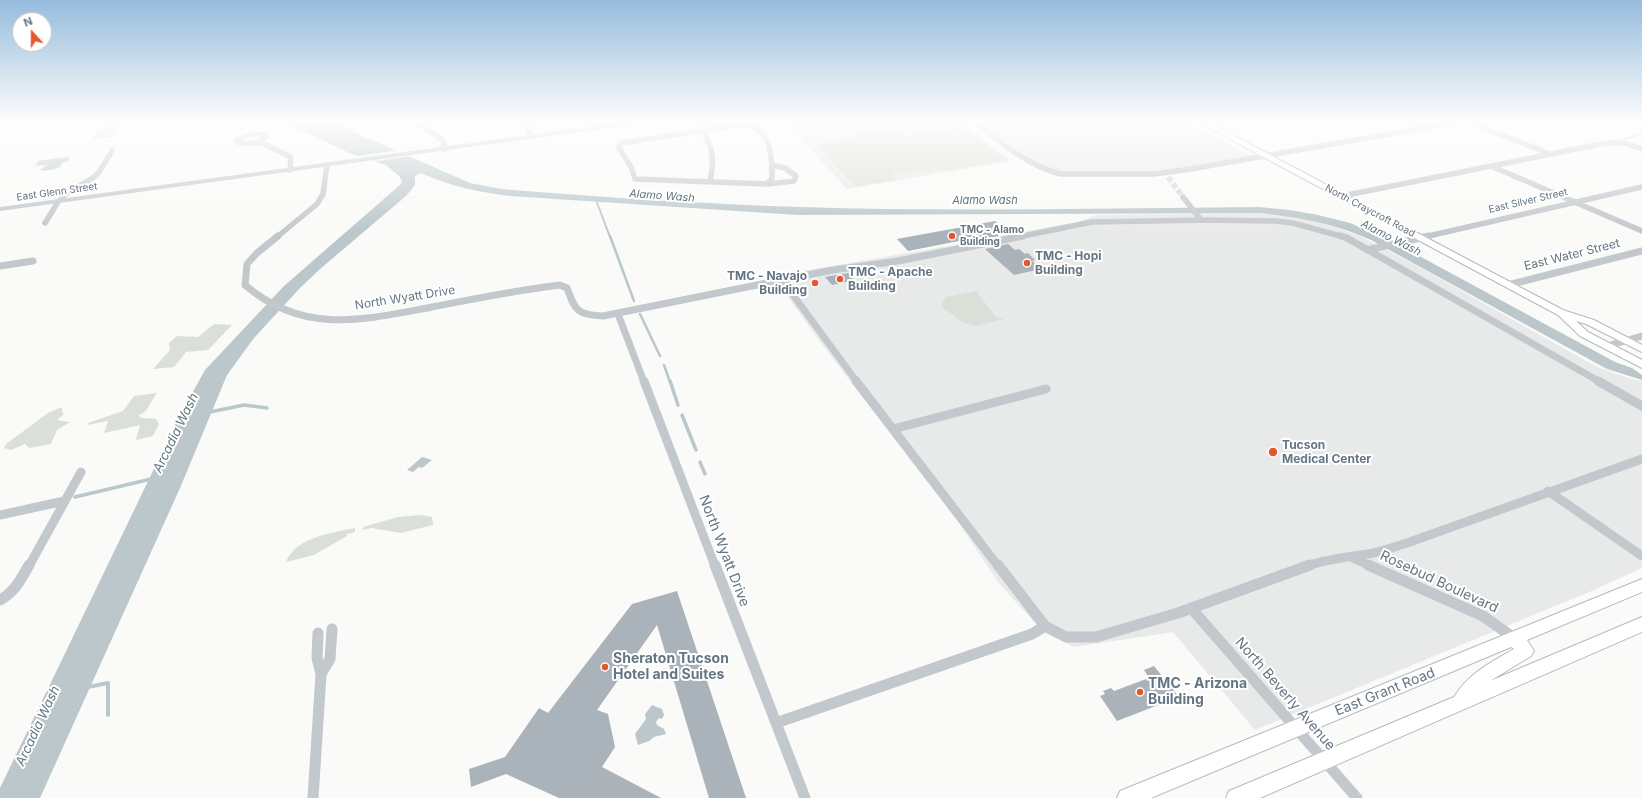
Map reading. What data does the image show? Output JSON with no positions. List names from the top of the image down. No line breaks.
{"streets":{"main road":["North Craycroft Road","East Grant Road"],"street":["East Glenn Street","East Silver Street","East Water Street","North Wyatt Drive","Rosebud Boulevard","North Beverly Avenue"]},"crossings":[["East Glenn Street","North Wyatt Drive"],["East Silver Street","North Craycroft Road"],["East Silver Street","North Wyatt Drive"],["North Craycroft Road","East Water Street"],["Rosebud Boulevard","East Grant Road"],["East Grant Road","North Beverly Avenue"]],"water":["Alamo Wash","Arcadia Wash"],"places":["TMC - Alamo Building","TMC - Hopi Building","TMC - Apache Building","TMC - Navajo Building","Tucson Medical Center","Sheraton Tucson Hotel and Suites","TMC - Arizona Building"],"north":"top"}
